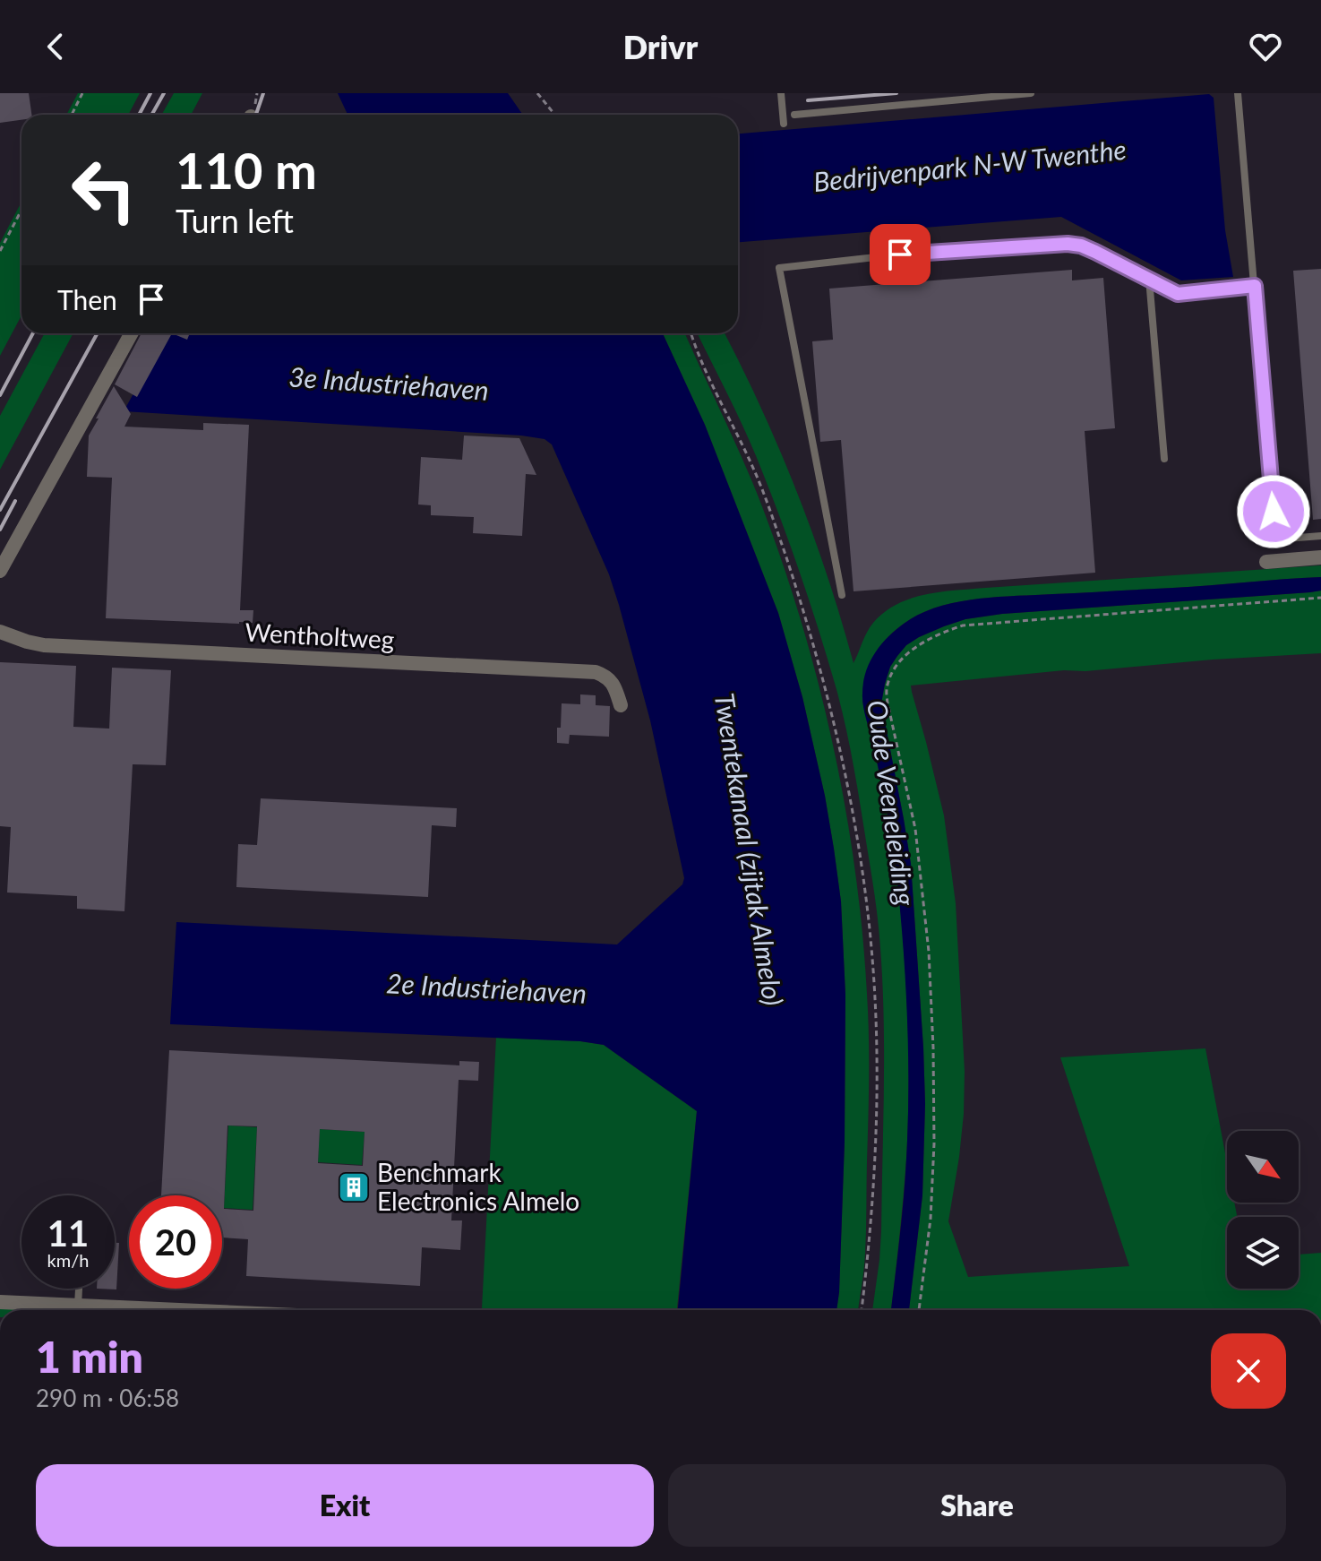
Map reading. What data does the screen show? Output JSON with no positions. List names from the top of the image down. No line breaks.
{"streets":{"street":["Wentholtweg"]},"water":["Bedrijvenpark N-W Twenthe","3e Industriehaven","Oude Veeneleiding","Twentekanaal (zijtak Almelo)","2e Industriehaven"],"places":{"building":["Benchmark Electronics Almelo"]},"north":"bottom right","page":{"header":"Drivr","turn":["110 m","Turn left"],"then":"Then","speed":"11 km/h","limit":"20","heading":["1 min","290 m · 06:58"],"buttons":["Exit","Share"]}}
